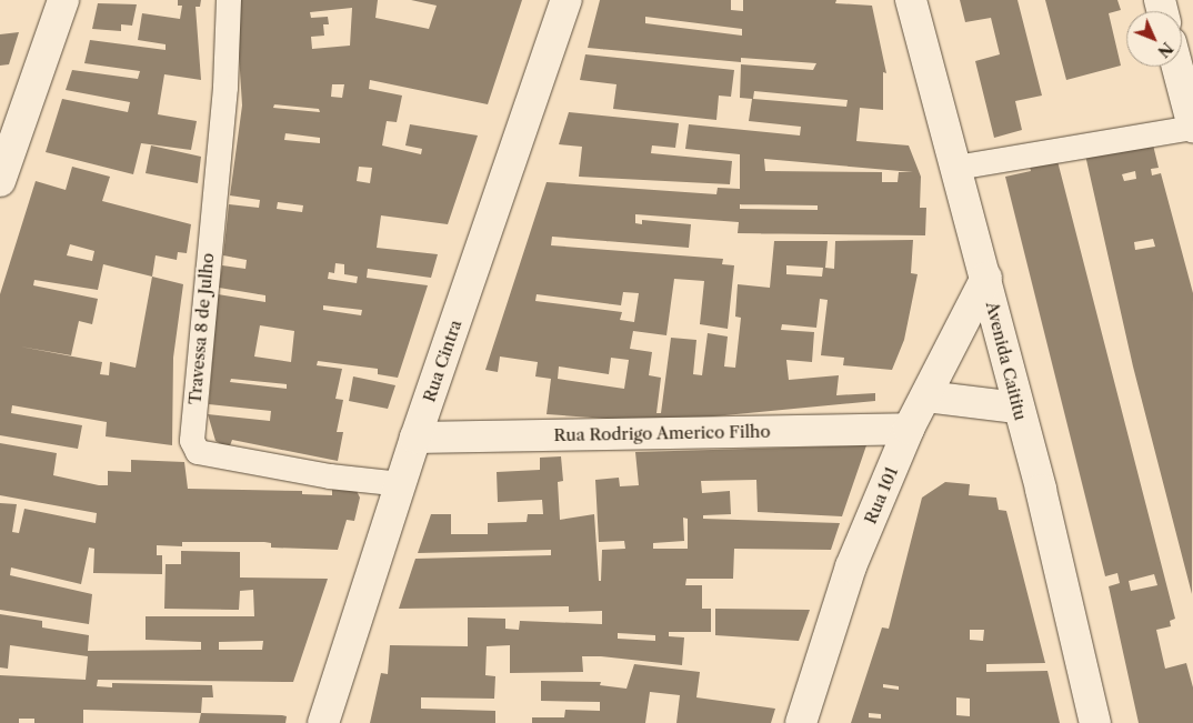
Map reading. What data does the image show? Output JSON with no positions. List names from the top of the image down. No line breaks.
{"streets":{"street":["Rua Cintra","Avenida Caititu","Rua Rodrigo Americo Filho","Rua 101"],"lane":["Travessa 8 de Julho"]},"crossings":[["Travessa 8 de Julho","Rua Cintra"],["Rua Cintra","Rua Rodrigo Americo Filho"],["Avenida Caititu","Rua 101"],["Rua Rodrigo Americo Filho","Rua 101"]],"north":"bottom right"}
